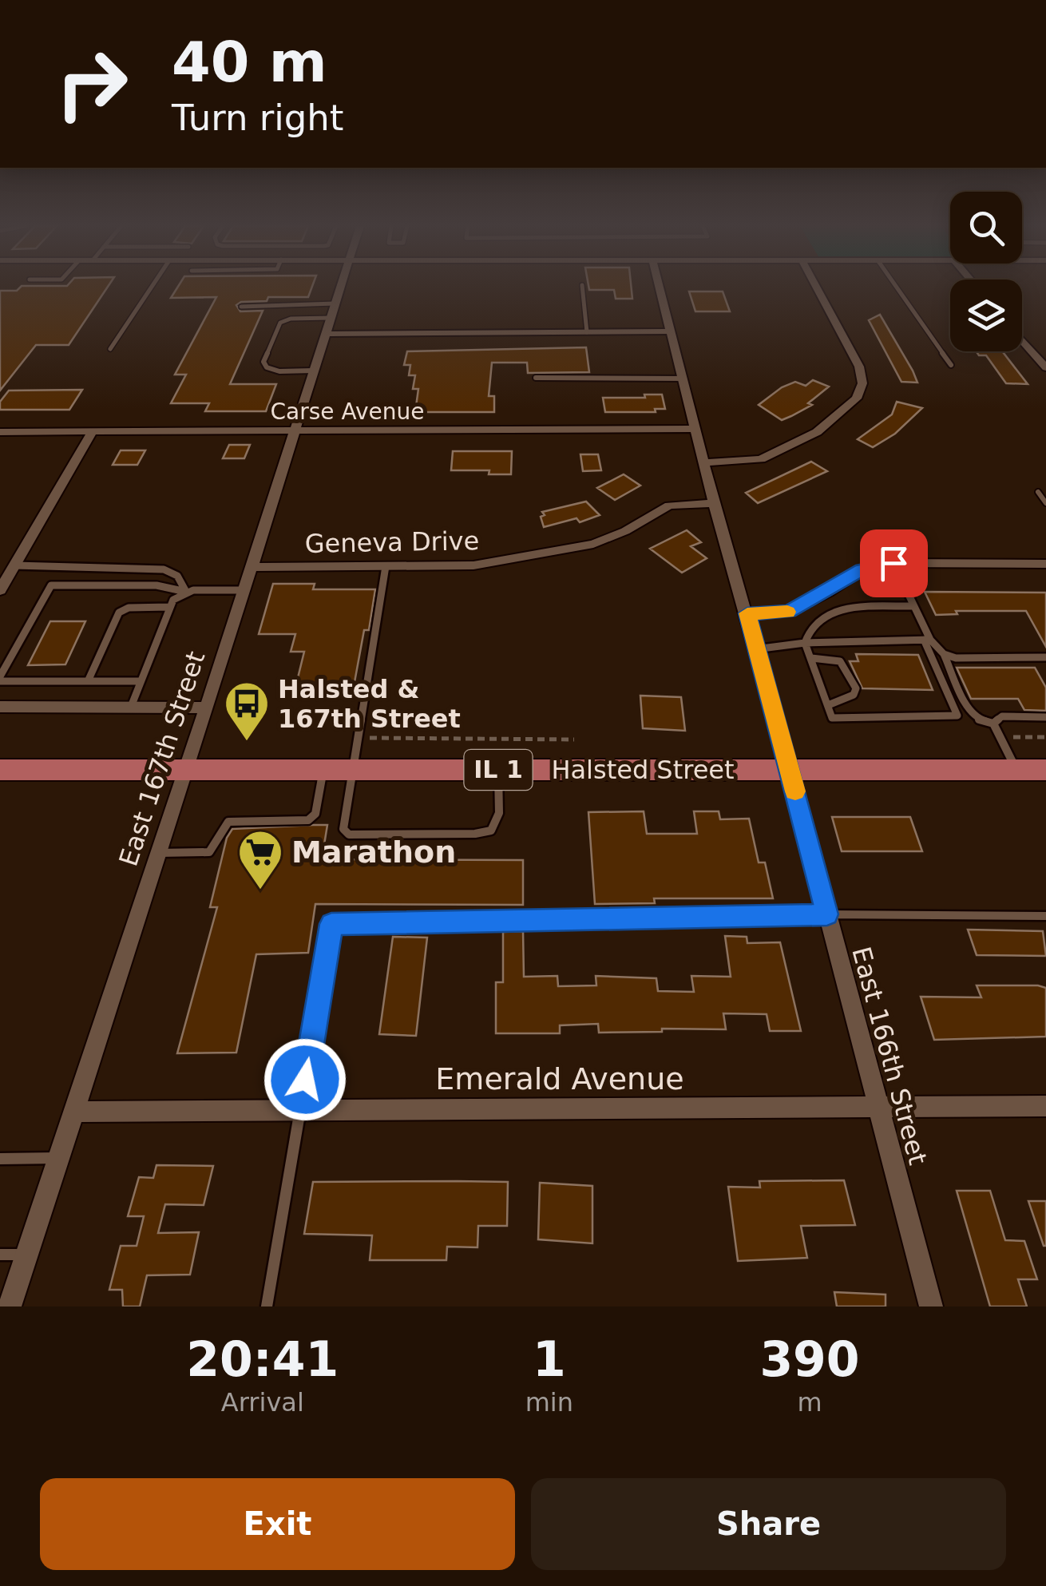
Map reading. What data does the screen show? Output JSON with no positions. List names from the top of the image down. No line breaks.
{"streets":{"main road":["IL 1","Halsted Street"],"street":["Carse Avenue","Geneva Drive","East 167th Street","East 166th Street","Emerald Avenue"]},"crossings":[["Carse Avenue","East 167th Street"],["Carse Avenue","East 166th Street"],["Geneva Drive","East 167th Street"],["Geneva Drive","East 166th Street"],["East 167th Street","Halsted Street"],["East 167th Street","Emerald Avenue"],["Halsted Street","East 166th Street"],["East 166th Street","Emerald Avenue"]],"places":{"bus stop":["Halsted & 167th Street"],"supermarket":["Marathon"]},"page":{"turn":["40 m","Turn right"],"eta":["20:41","Arrival","1","min","390","m"],"buttons":["Exit","Share"]}}
